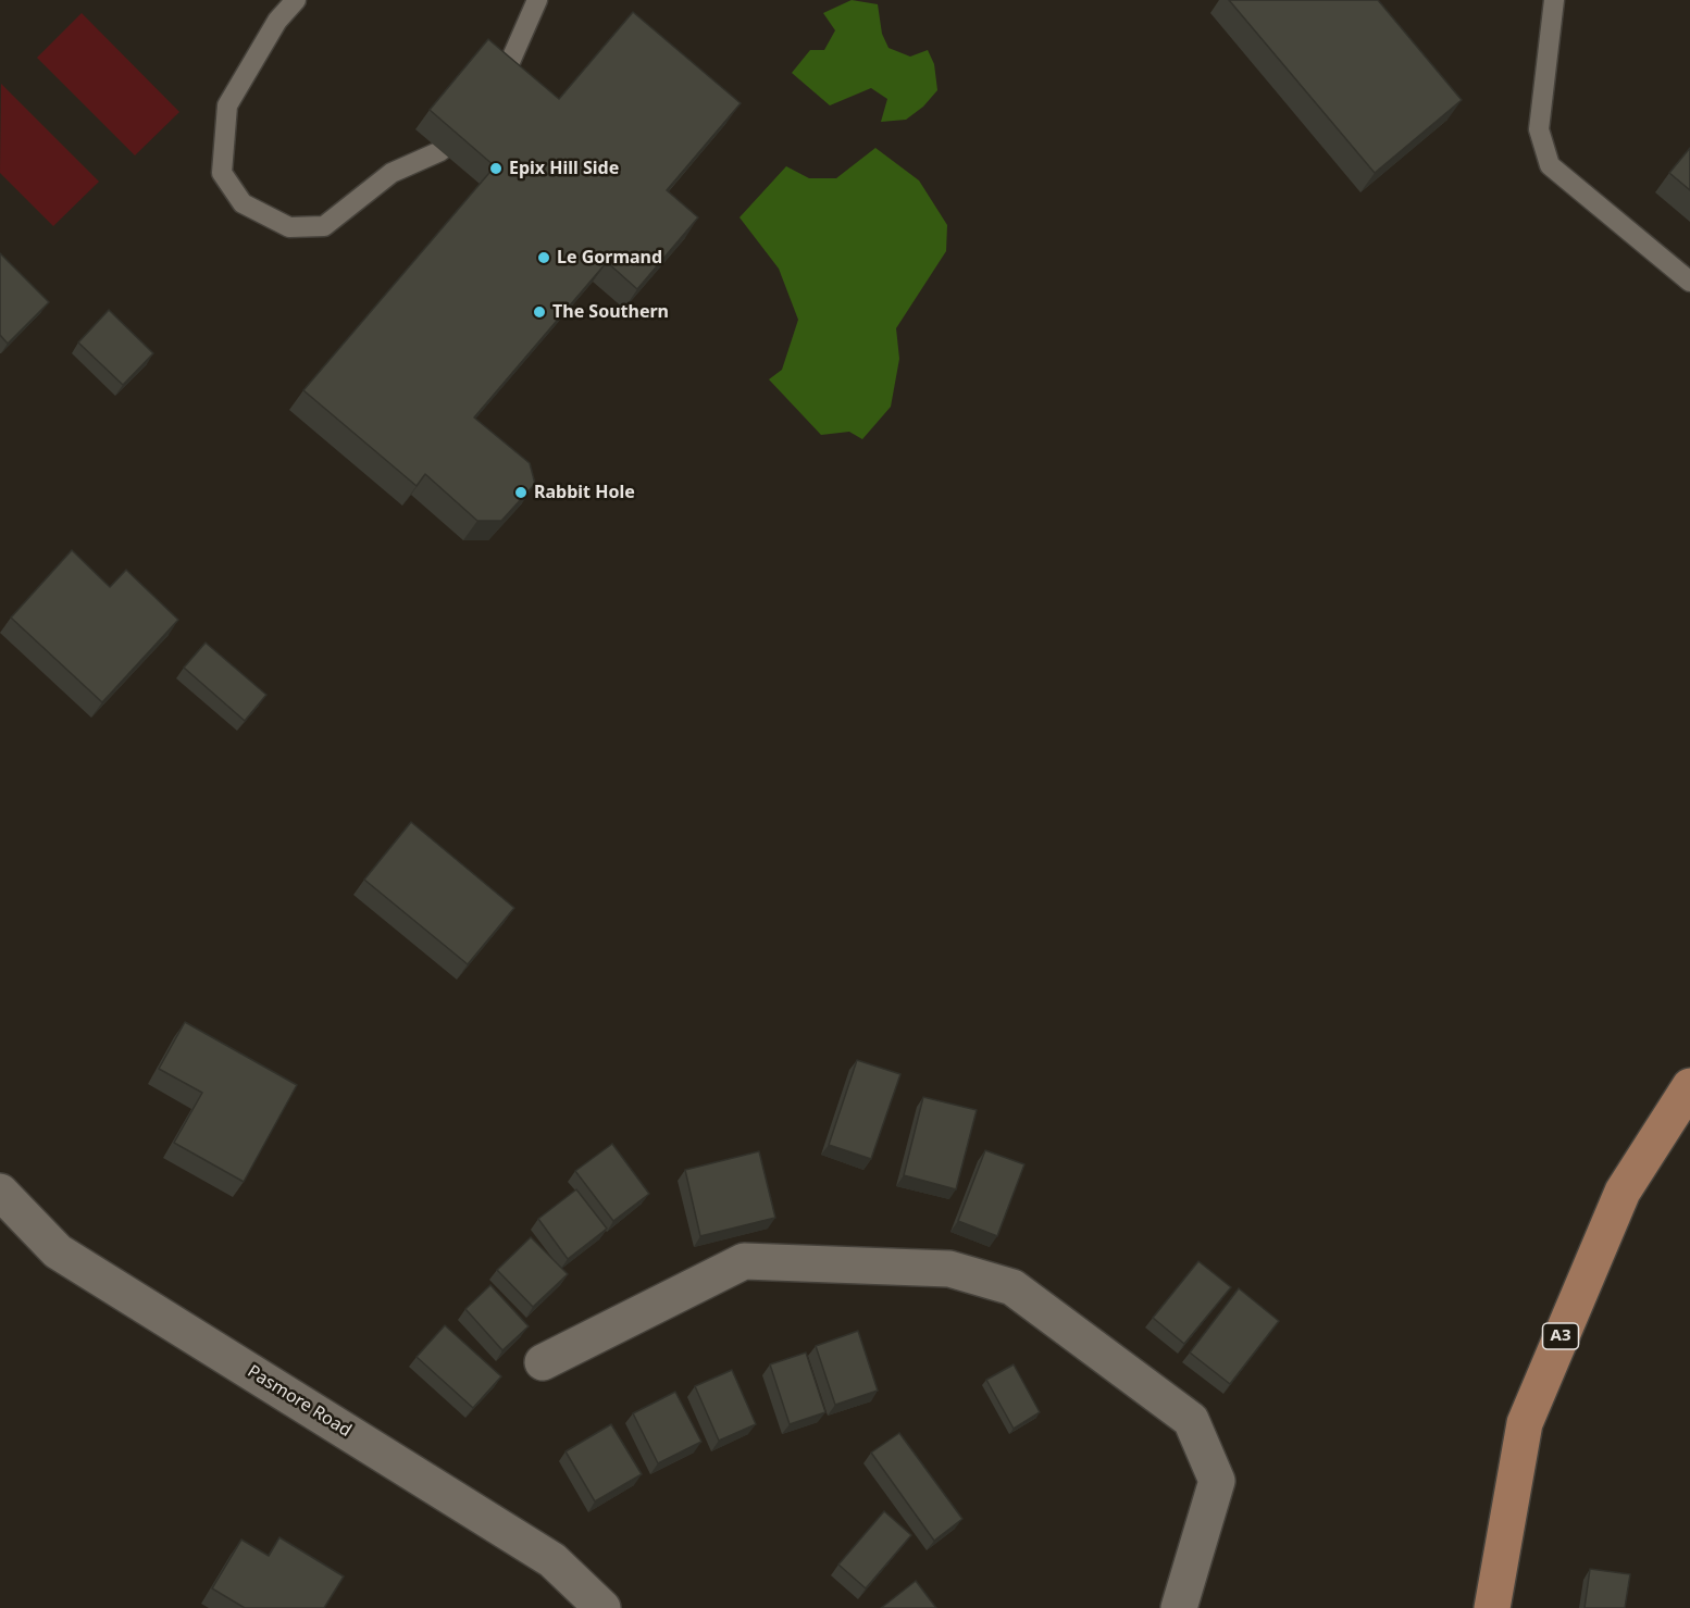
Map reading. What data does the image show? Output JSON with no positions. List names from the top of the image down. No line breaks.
{"streets":{"main road":["A3"],"street":["Pasmore Road"]},"places":["Epix Hill Side","Le Gormand","The Southern","Rabbit Hole"]}
